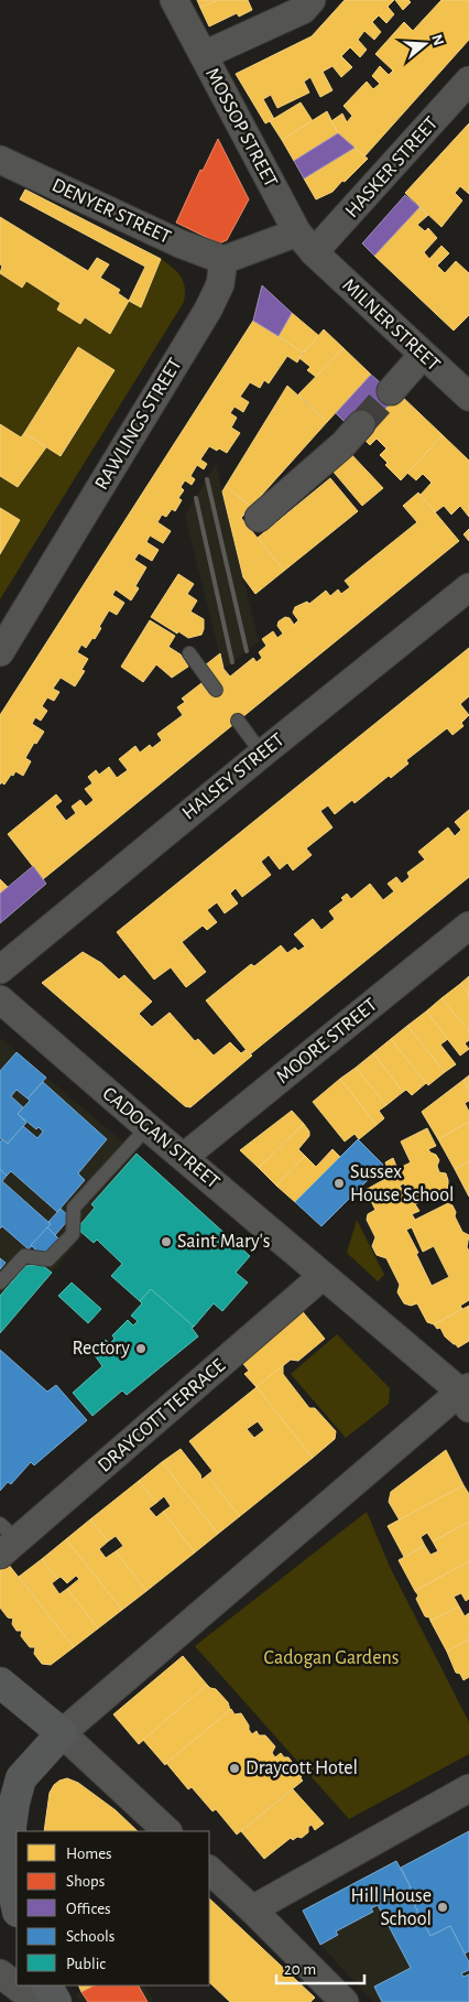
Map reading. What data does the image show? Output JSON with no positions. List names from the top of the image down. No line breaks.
{"streets":{"street":["MOSSOP STREET","HASKER STREET","DENYER STREET","MILNER STREET","RAWLINGS STREET","HALSEY STREET","MOORE STREET","CADOGAN STREET","DRAYCOTT TERRACE"]},"crossings":[["MOSSOP STREET","HASKER STREET"],["MOSSOP STREET","MILNER STREET"],["HASKER STREET","MILNER STREET"],["DENYER STREET","RAWLINGS STREET"],["MOORE STREET","CADOGAN STREET"],["CADOGAN STREET","DRAYCOTT TERRACE"]],"parks":["Cadogan Gardens"],"places":["Sussex House School","Saint Mary's","Rectory","Draycott Hotel","Hill House School"],"legend":["Homes","Shops","Offices","Schools","Public"],"scale_bar":"20 m","north":"right"}
